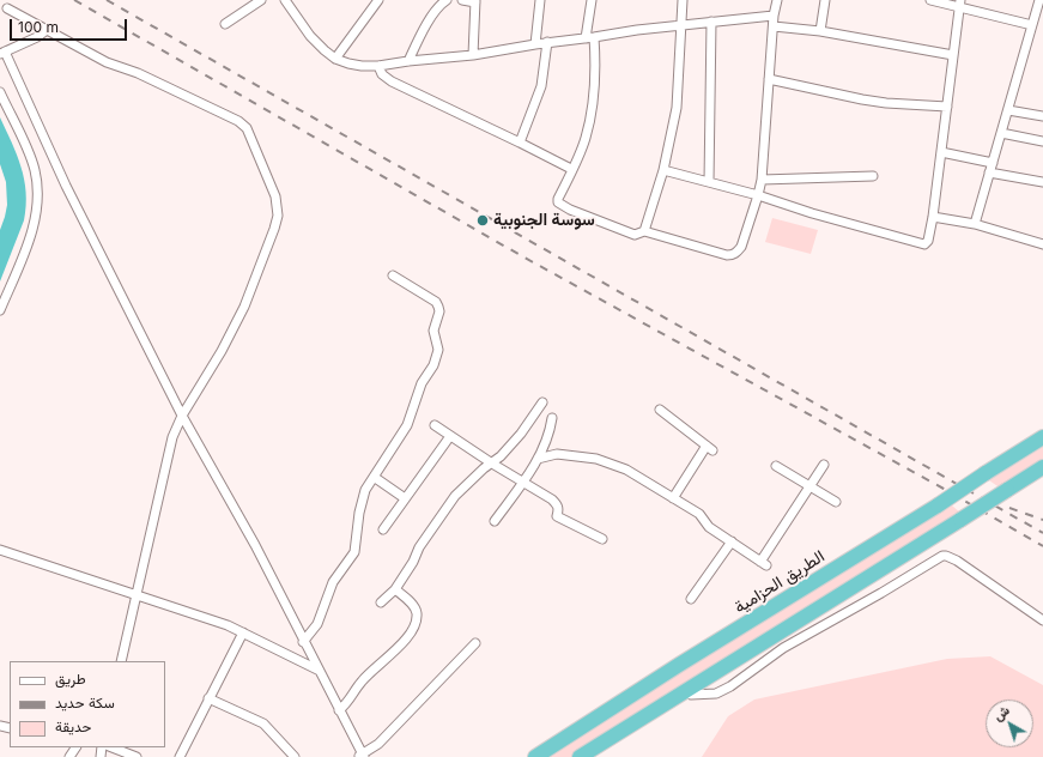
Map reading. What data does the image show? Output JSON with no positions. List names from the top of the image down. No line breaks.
{"streets":{"highway":["الطريق الحزامية"]},"places":["سوسة الجنوبية"],"legend":["طريق","سكة حديد","حديقة"],"scale_bar":"100 m","north":"top left"}
